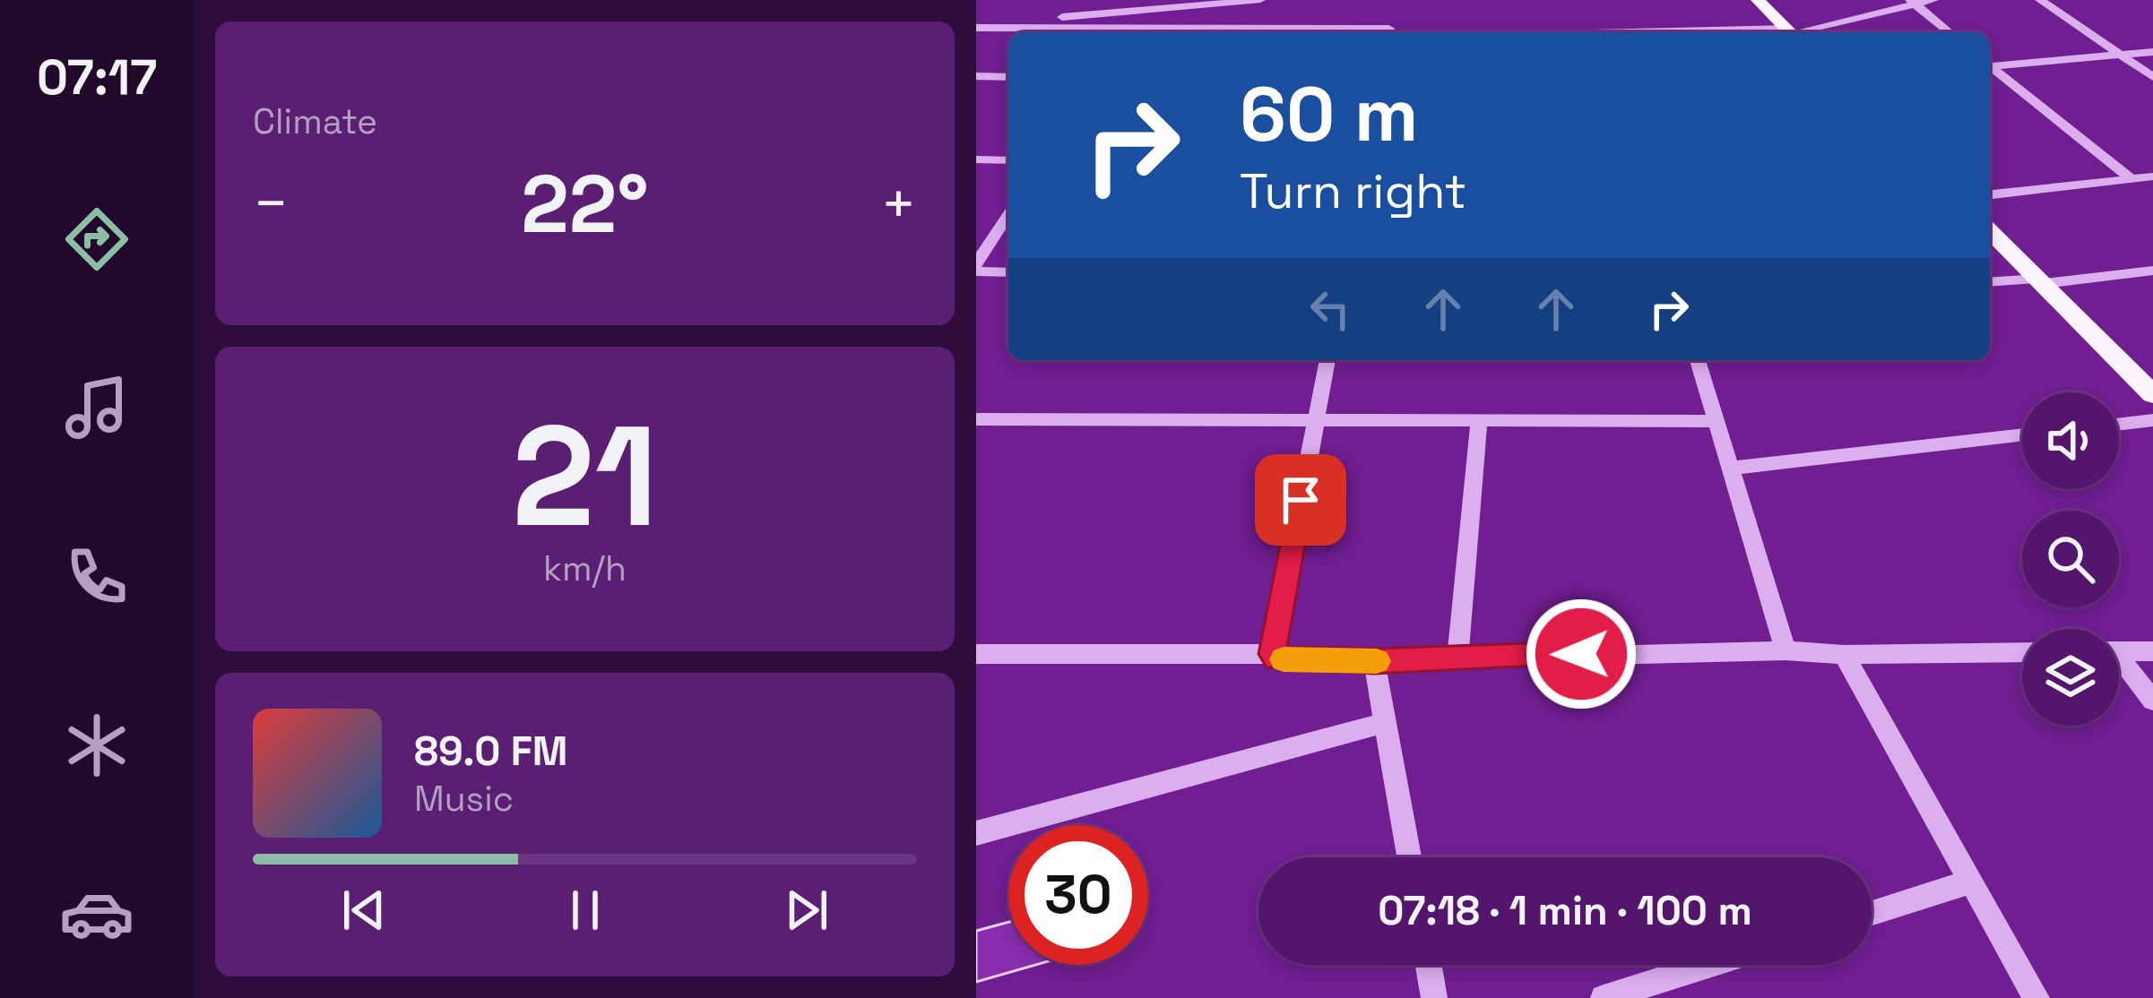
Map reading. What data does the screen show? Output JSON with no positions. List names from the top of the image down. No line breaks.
{"page":{"tabs":"07:17","tile":["Climate",["21","km/h"]],"turn":["60 m","Turn right"],"heat":["−","22°","+"],"song":["89.0 FM","Music"],"limit":"30","trip":"07:18 · 1 min · 100 m"}}
